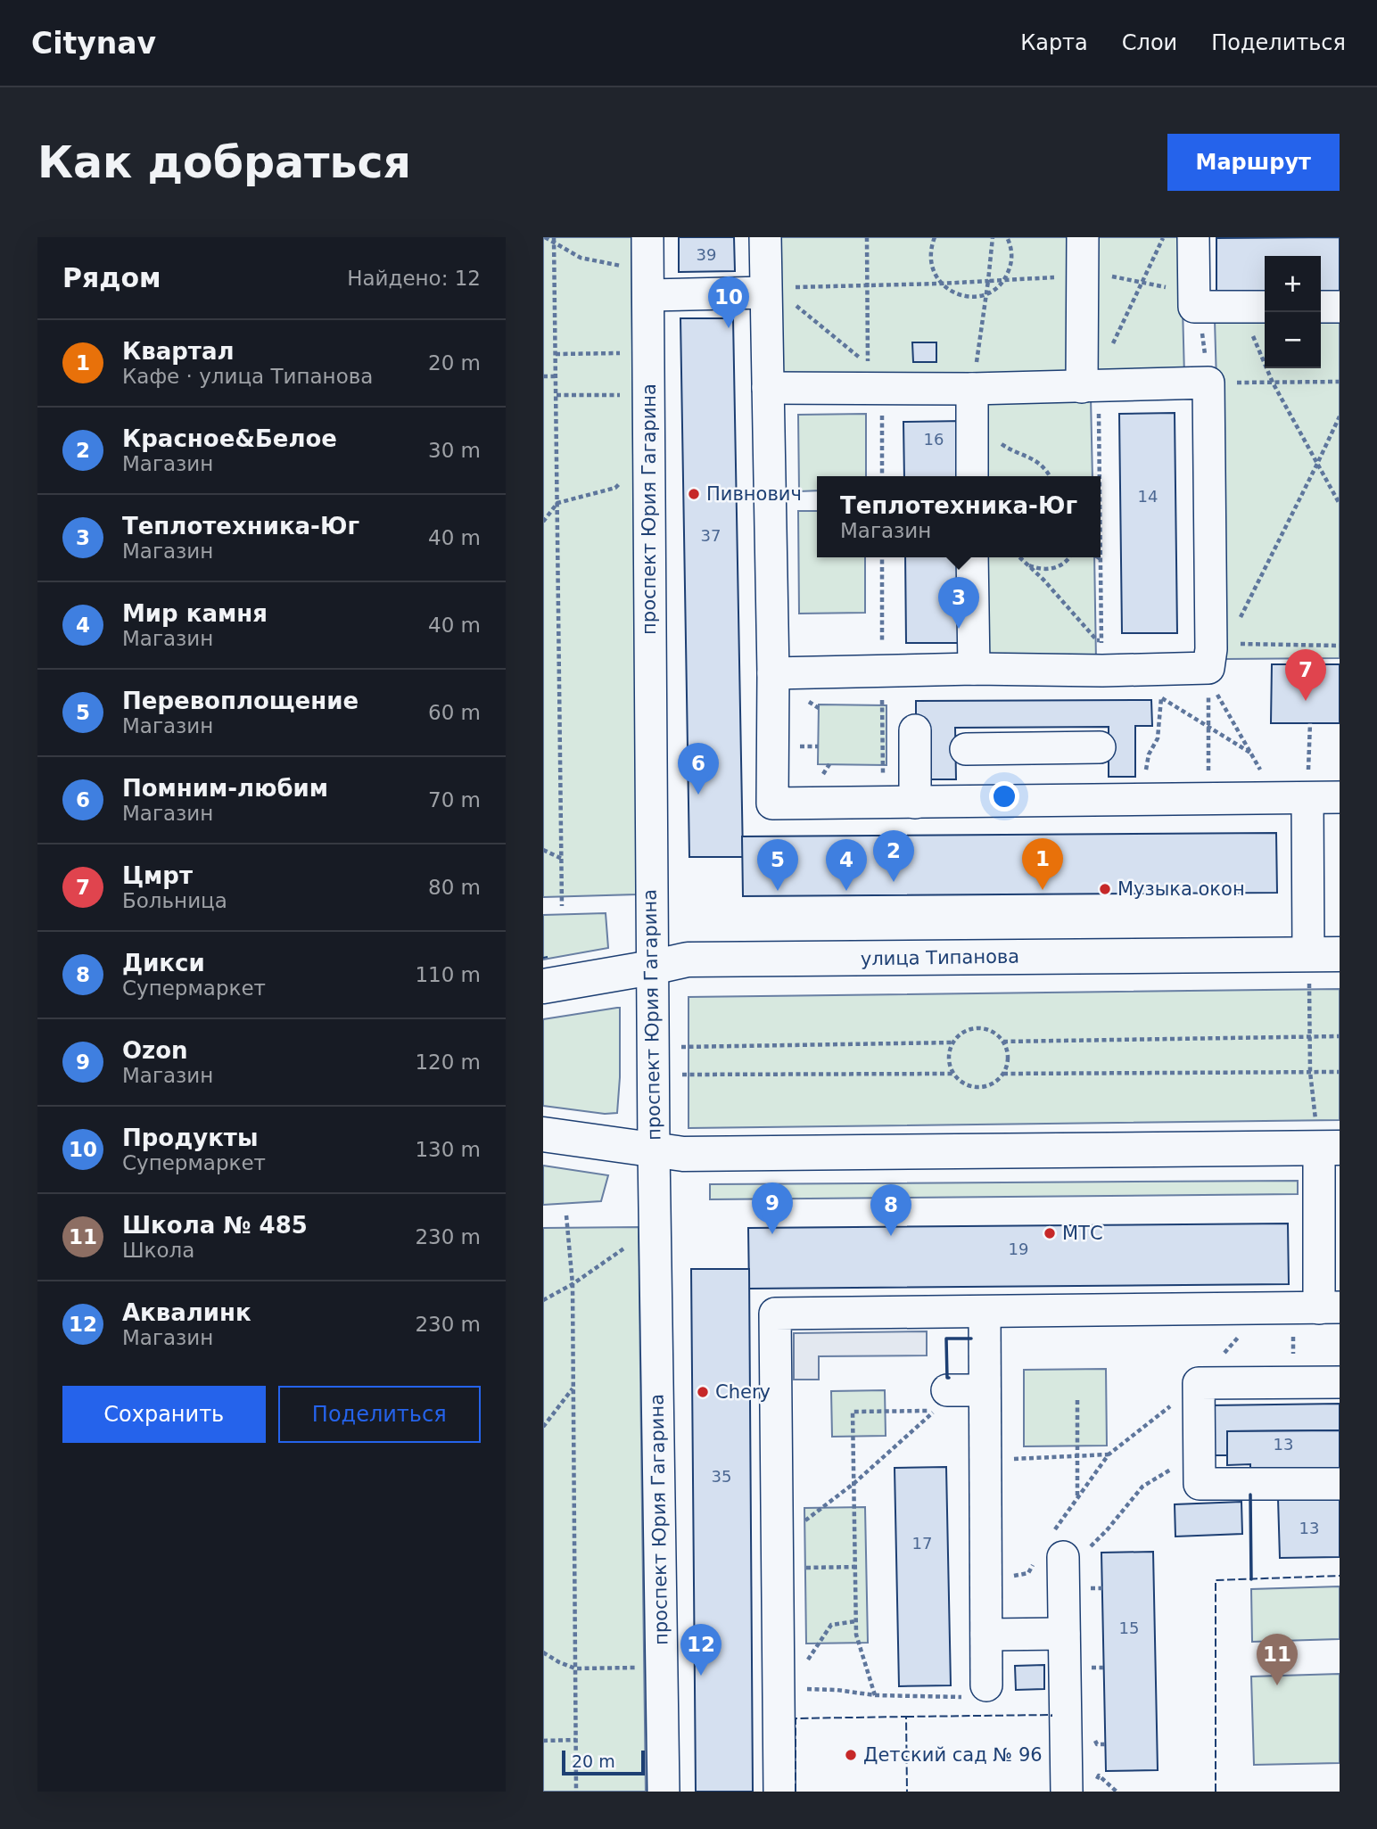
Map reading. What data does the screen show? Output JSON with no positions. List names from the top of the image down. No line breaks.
{"streets":{"main road":["улица Типанова"],"street":["проспект Юрия Гагарина"]},"crossings":[["проспект Юрия Гагарина","улица Типанова"]],"places":["Пивнович","Музыка окон","МТС","Chery","Детский сад № 96"],"house_numbers":["39","16","14","37","19","13","35","13","17","15"],"scale_bar":"20 m","page":{"header":"Citynav","nav":["Карта","Слои","Поделиться"],"buttons":["Маршрут",["Сохранить","Поделиться"]],"title":"Как добраться","heading":["Рядом","Найдено: 12"],"map_buttons":["+","−"],"pins":["10","3","7","6","2","1","4","5","9","8","12","11"],"list":[{"mark":"1","name":"Квартал","note":"Кафе · улица Типанова","value":"20 m"},{"mark":"2","name":"Красное&Белое","note":"Магазин","value":"30 m"},{"mark":"3","name":"Теплотехника-Юг","note":"Магазин","value":"40 m"},{"mark":"4","name":"Мир камня","note":"Магазин","value":"40 m"},{"mark":"5","name":"Перевоплощение","note":"Магазин","value":"60 m"},{"mark":"6","name":"Помним-любим","note":"Магазин","value":"70 m"},{"mark":"7","name":"Цмрт","note":"Больница","value":"80 m"},{"mark":"8","name":"Дикси","note":"Супермаркет","value":"110 m"},{"mark":"9","name":"Ozon","note":"Магазин","value":"120 m"},{"mark":"10","name":"Продукты","note":"Супермаркет","value":"130 m"},{"mark":"11","name":"Школа № 485","note":"Школа","value":"230 m"},{"mark":"12","name":"Аквалинк","note":"Магазин","value":"230 m"}],"popup":["Теплотехника-Юг","Магазин"],"scale":"20 m"}}
